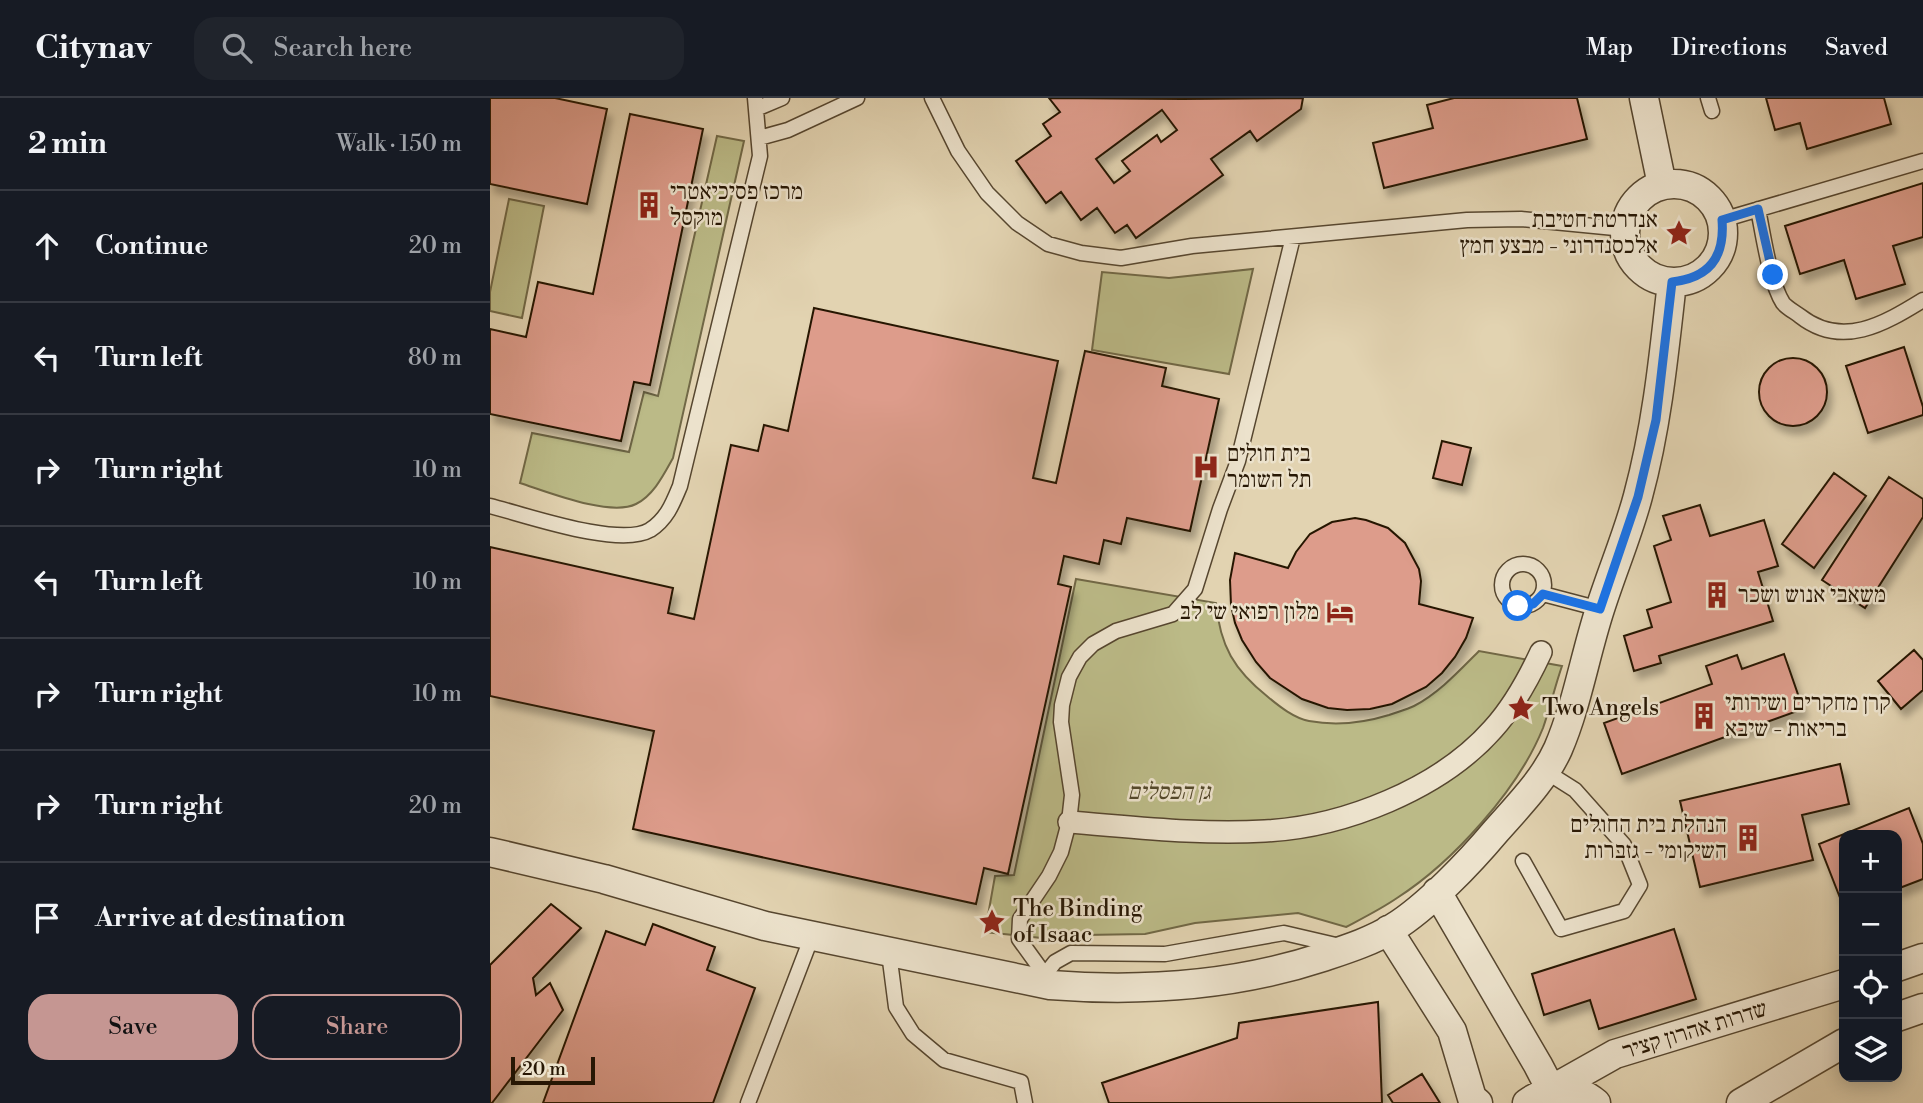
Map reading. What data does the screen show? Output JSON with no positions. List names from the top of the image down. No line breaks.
{"streets":{"street":["שדרות אהרון קציר"]},"parks":["גן הפסלים"],"places":{"building":["מרכז פסיכיאטרי מוקסל","משאבי אנוש ושכר","קרן מחקרים ושירותי בריאות - שיבא","הנהלת בית החולים השיקומי - גזברות"],"place":["אנדרטת חטיבת אלכסנדרוני - מבצע חמץ","Two Angels","The Binding of Isaac"],"hospital":["בית חולים תל השומר"],"hotel":["מלון רפואי שי לב"]},"scale_bar":"20 m","page":{"header":"Citynav","search":"Search here","nav":["Map","Directions","Saved"],"heading":["2 min","Walk · 150 m"],"list":[["Continue","20 m"],["Turn left","80 m"],["Turn right","10 m"],["Turn left","10 m"],["Turn right","10 m"],["Turn right","20 m"],"Arrive at destination"],"map_buttons":["+","−"],"buttons":["Save","Share"],"scale":"20 m"}}
